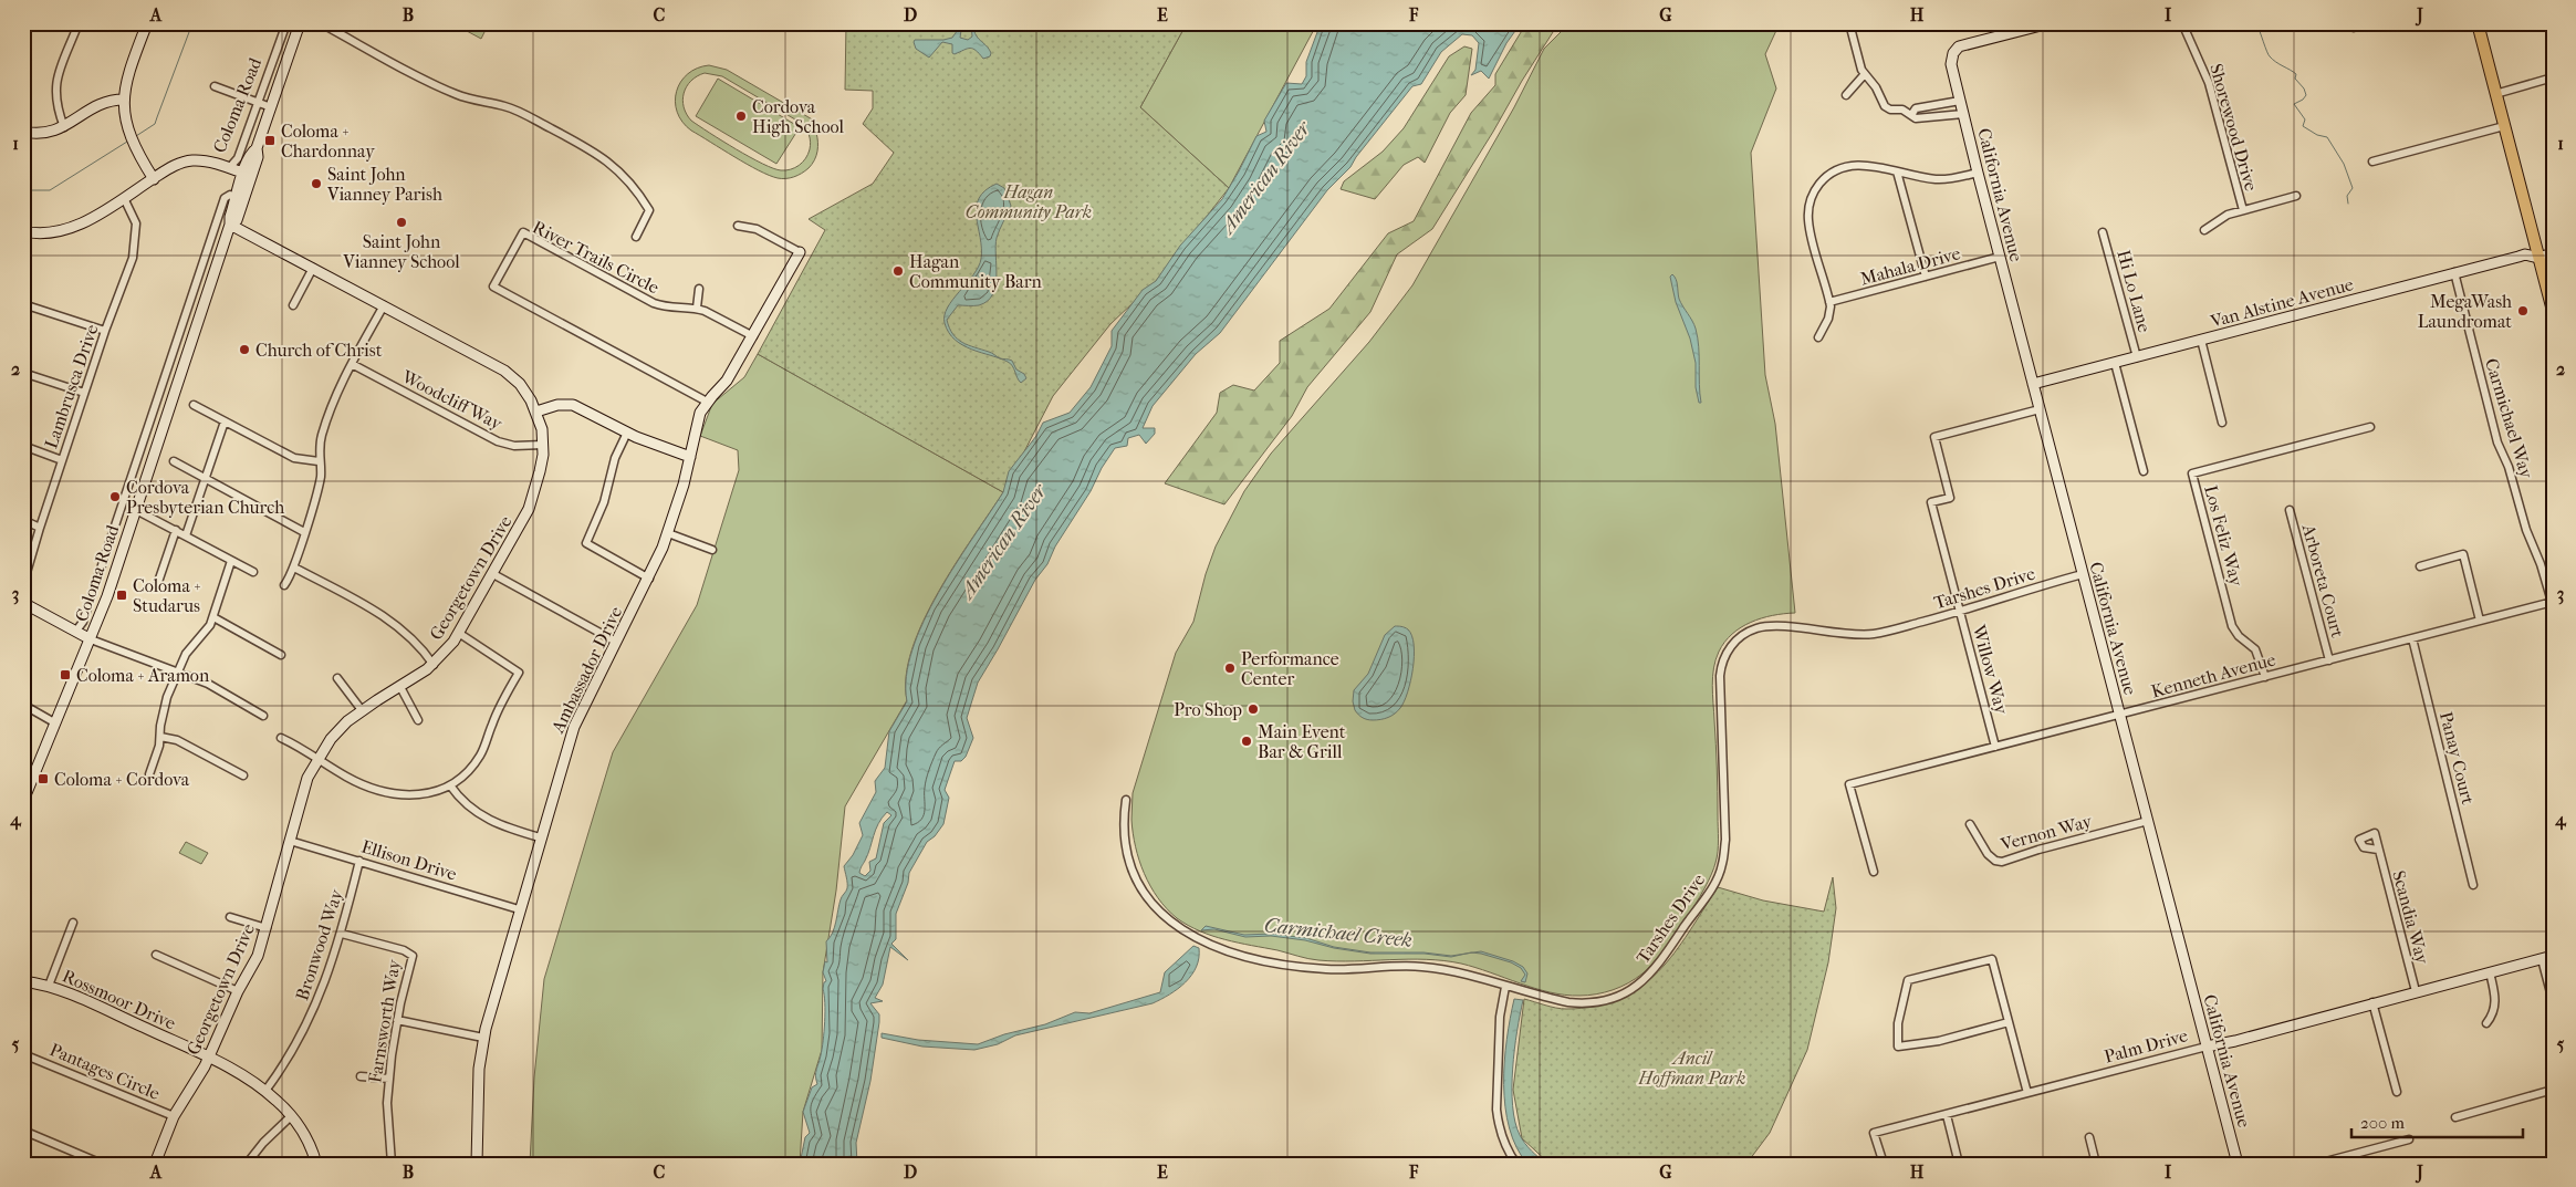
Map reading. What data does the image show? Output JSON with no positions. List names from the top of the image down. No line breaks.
{"streets":{"street":["Coloma Road","Shorewood Drive","California Avenue","River Trails Circle","Mahala Drive","Hi Lo Lane","Van Alstine Avenue","Lambrusca Drive","Woodcliff Way","Carmichael Way","Los Feliz Way","Georgetown Drive","Arboreta Court","Tarshes Drive","Ambassador Drive","Willow Way","Kenneth Avenue","Panay Court","Vernon Way","Ellison Drive","Scandia Way","Bronwood Way","Rossmoor Drive","Farnsworth Way","Palm Drive","Pantages Circle"]},"crossings":[["Coloma Road","Georgetown Drive"],["California Avenue","Mahala Drive"],["California Avenue","Van Alstine Avenue"],["California Avenue","Tarshes Drive"],["California Avenue","Willow Way"],["California Avenue","Kenneth Avenue"],["California Avenue","Vernon Way"],["California Avenue","Palm Drive"],["River Trails Circle","Ambassador Drive"],["Hi Lo Lane","Van Alstine Avenue"],["Van Alstine Avenue","Carmichael Way"],["Woodcliff Way","Georgetown Drive"],["Carmichael Way","Kenneth Avenue"],["Los Feliz Way","Kenneth Avenue"],["Georgetown Drive","Ellison Drive"],["Georgetown Drive","Rossmoor Drive"],["Georgetown Drive","Pantages Circle"],["Arboreta Court","Kenneth Avenue"],["Tarshes Drive","Willow Way"],["Ambassador Drive","Ellison Drive"],["Willow Way","Kenneth Avenue"],["Kenneth Avenue","Panay Court"],["Ellison Drive","Bronwood Way"],["Scandia Way","Palm Drive"],["Bronwood Way","Rossmoor Drive"],["Bronwood Way","Farnsworth Way"]],"water":["American River","Carmichael Creek"],"parks":["Hagan Community Park","Ancil Hoffman Park"],"places":{"other":["Cordova High School","Saint John Vianney Parish","Saint John Vianney School","Hagan Community Barn","MegaWash Laundromat","Church of Christ","Cordova Presbyterian Church","Performance Center","Pro Shop","Main Event Bar & Grill"],"transit":["Coloma + Chardonnay","Coloma + Studarus","Coloma + Aramon","Coloma + Cordova"]},"scale_bar":"200 m","grid":{"columns":["A","B","C","D","E","F","G","H","I","J"],"rows":["1","2","3","4","5"]}}
